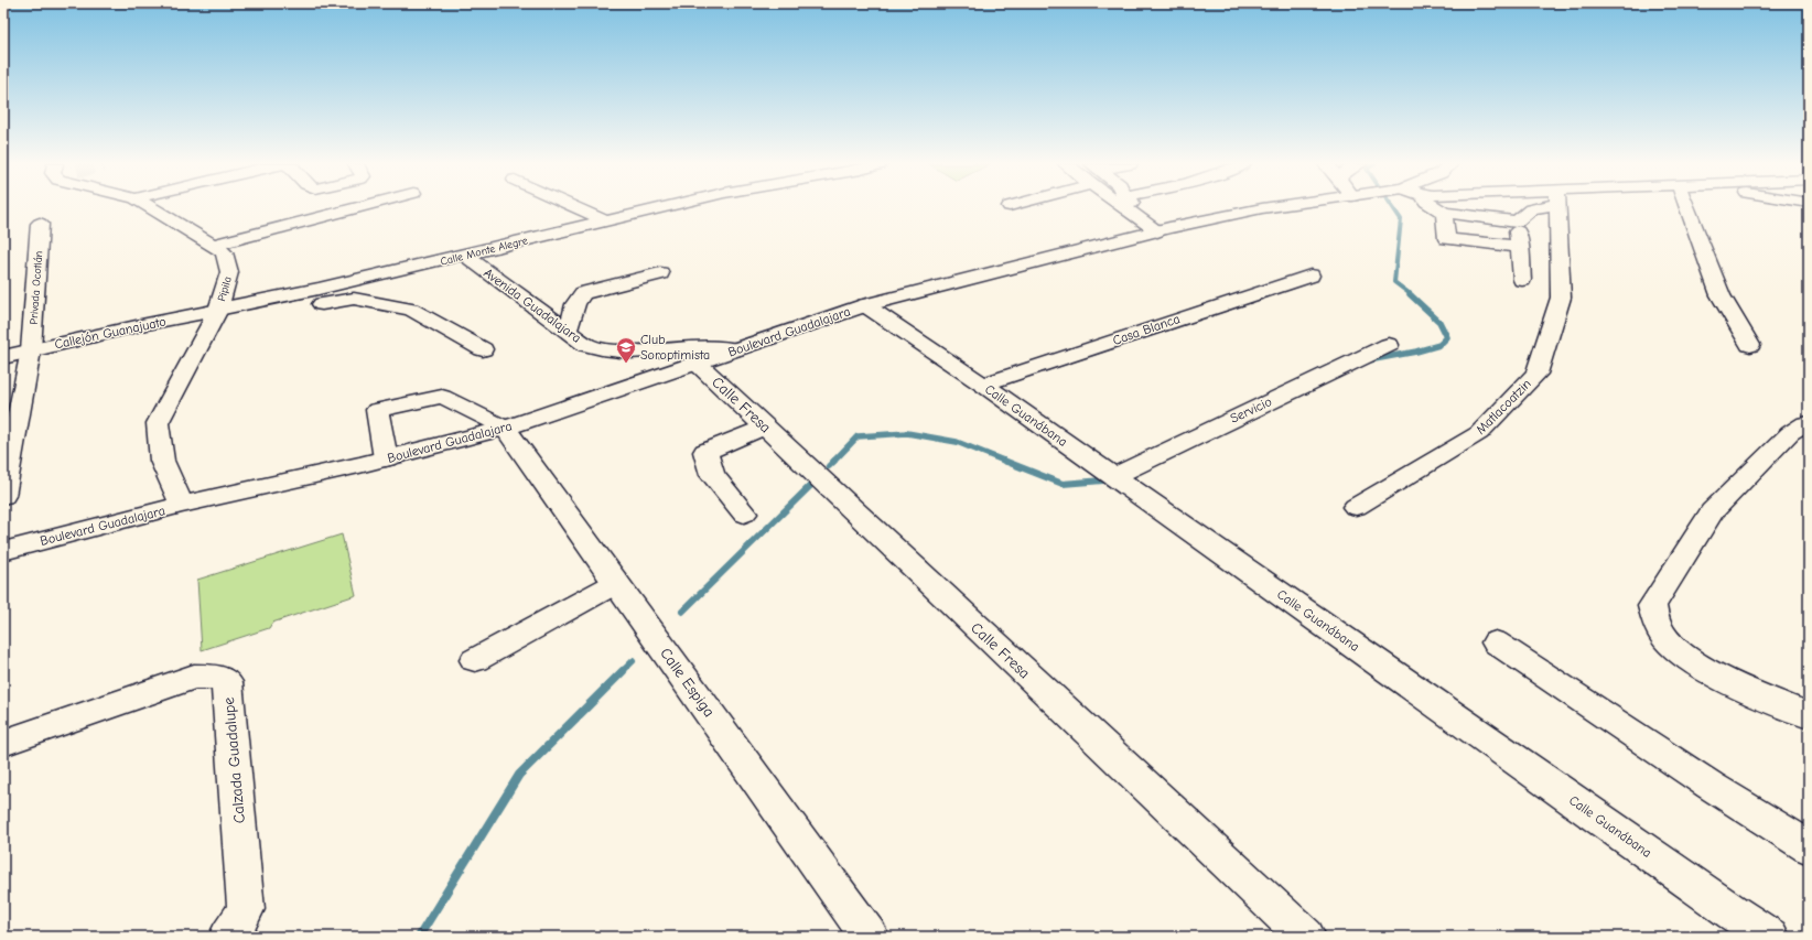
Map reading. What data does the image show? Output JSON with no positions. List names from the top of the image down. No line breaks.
{"streets":{"street":["Calle Monte Alegre","Privada Ocotlán","Pipila","Avenida Guadalajara","Casa Blanca","Boulevard Guadalajara","Callejón Guanajuato","Calle Fresa","Matlacoatzin","Servicio","Calle Guanábana","Calle Espiga","Calzada Guadalupe"]},"crossings":[["Calle Monte Alegre","Pipila"],["Calle Monte Alegre","Avenida Guadalajara"],["Calle Monte Alegre","Callejón Guanajuato"],["Privada Ocotlán","Callejón Guanajuato"],["Pipila","Boulevard Guadalajara"],["Pipila","Callejón Guanajuato"],["Avenida Guadalajara","Boulevard Guadalajara"],["Casa Blanca","Calle Guanábana"],["Boulevard Guadalajara","Calle Fresa"],["Boulevard Guadalajara","Calle Guanábana"],["Boulevard Guadalajara","Calle Espiga"],["Servicio","Calle Guanábana"]],"places":{"school or university":["Club Soroptimista"]}}
